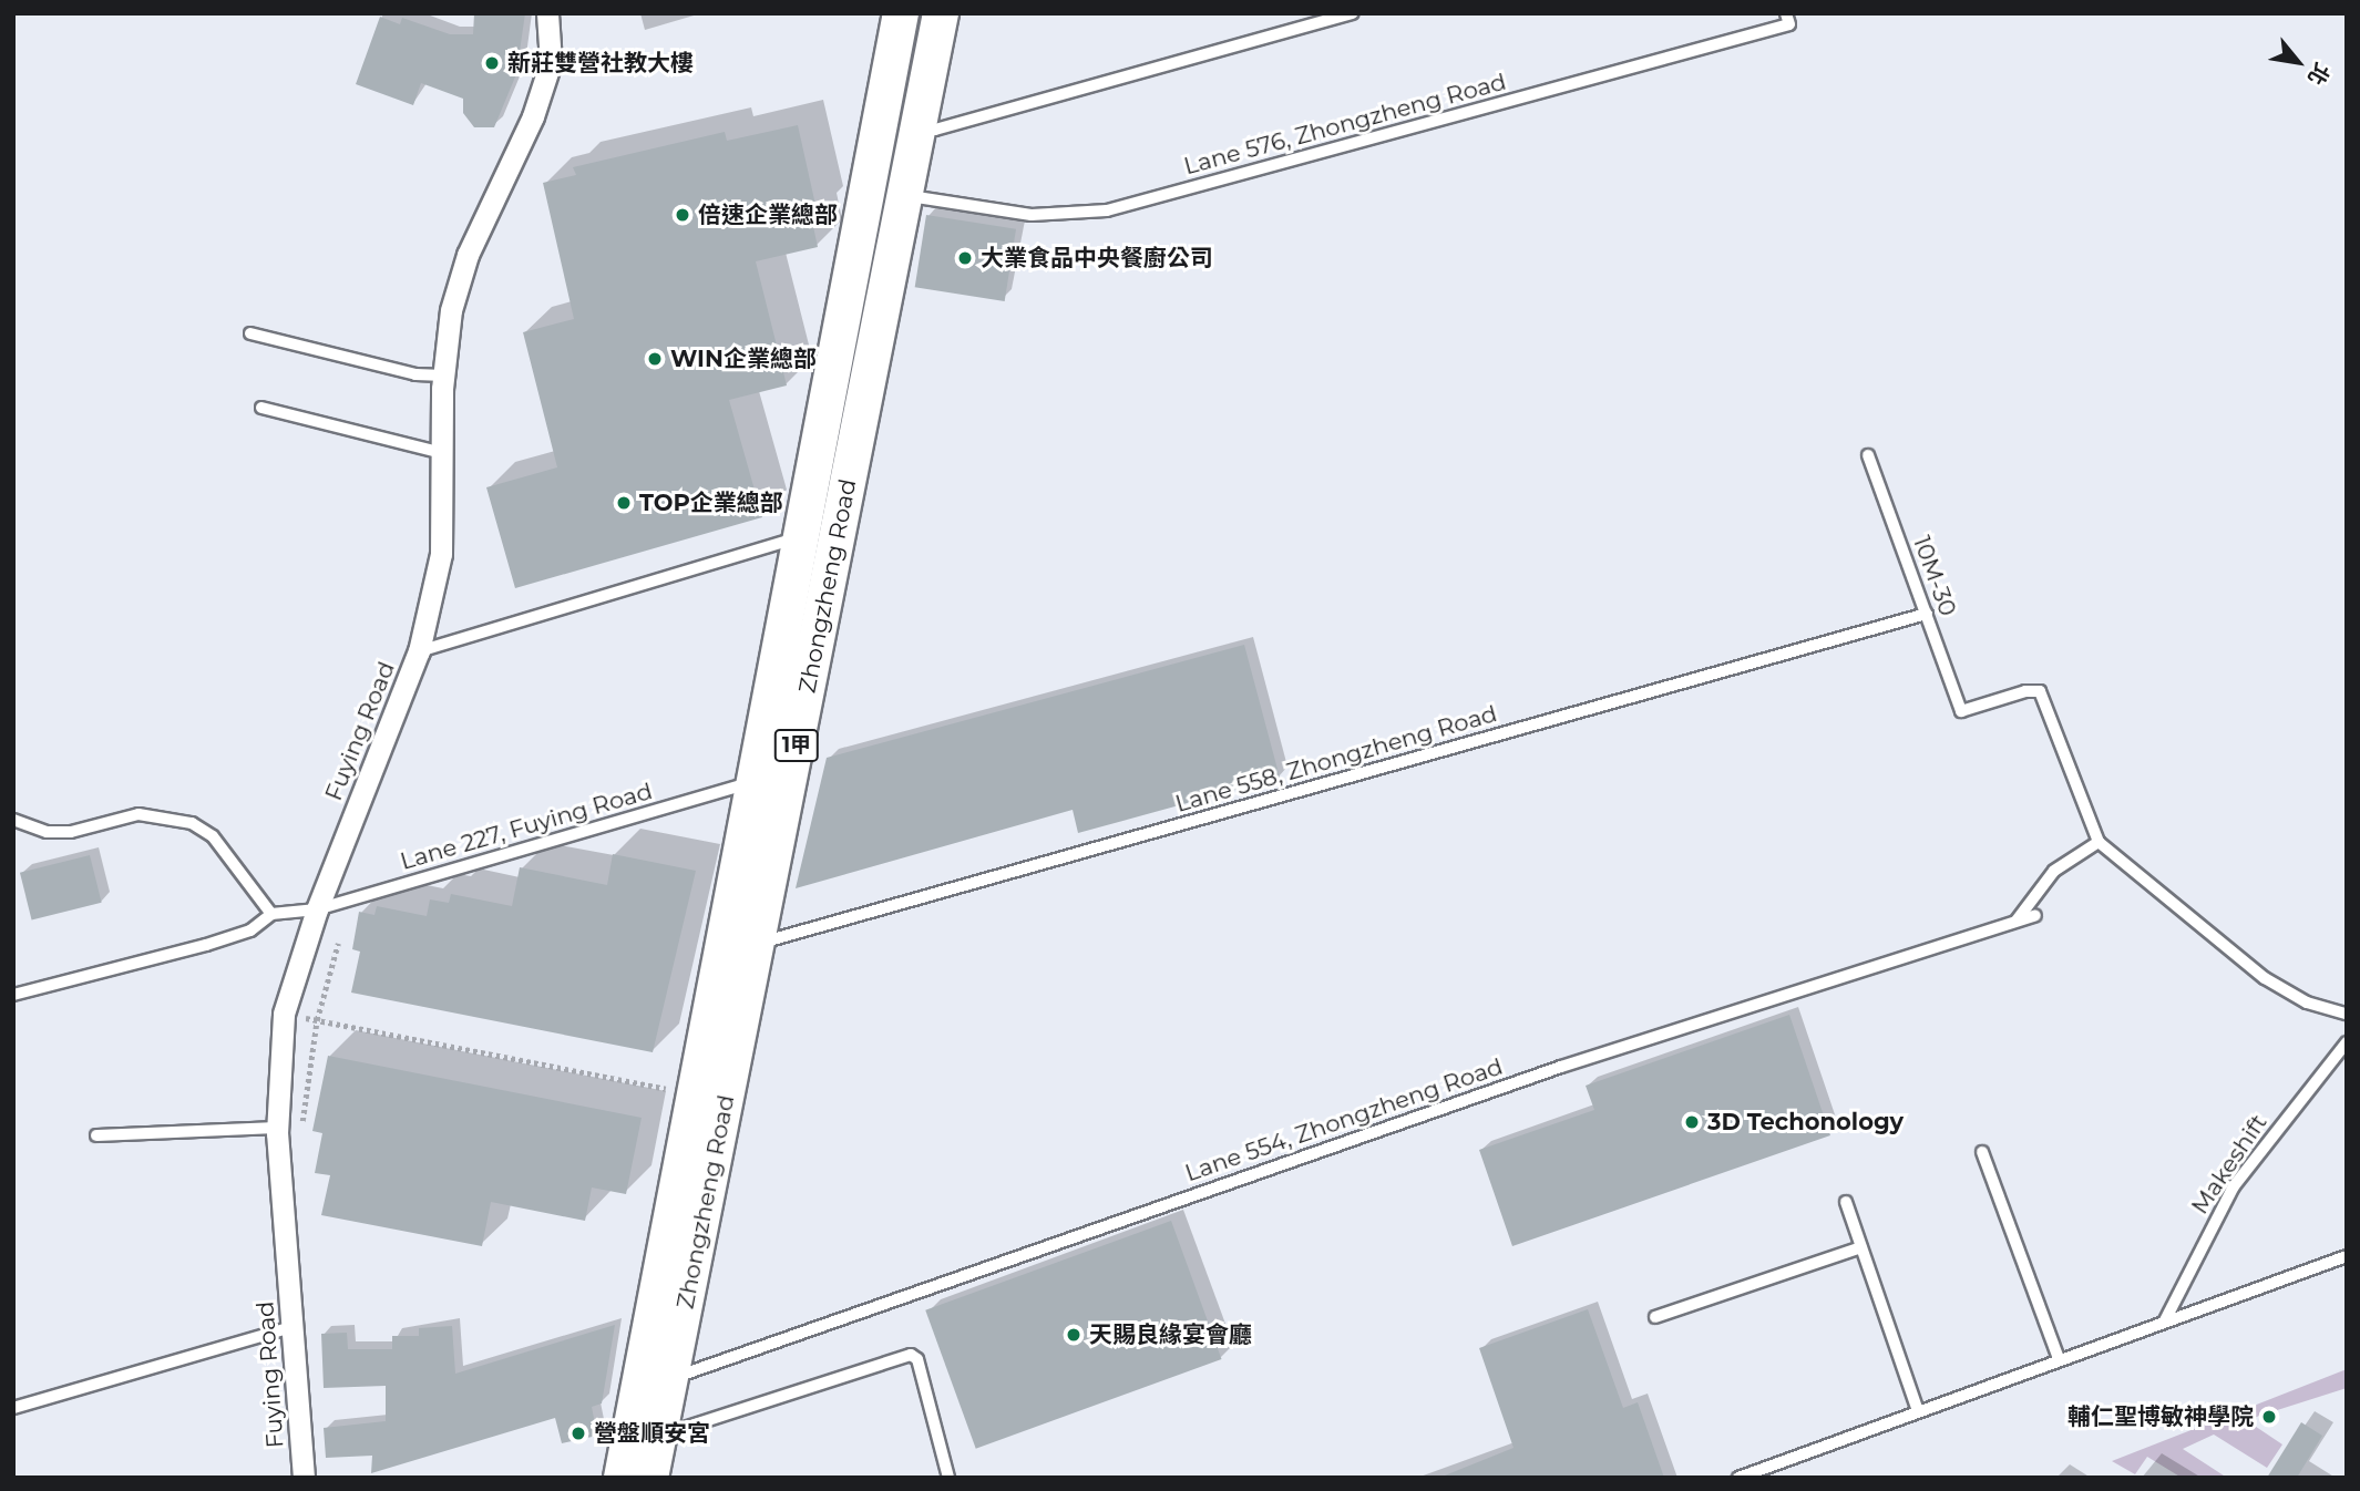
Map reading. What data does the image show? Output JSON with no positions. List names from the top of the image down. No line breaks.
{"streets":{"main road":["Zhongzheng Road","1甲"],"street":["Fuying Road"],"lane":["Lane 576, Zhongzheng Road","10M-30","Lane 558, Zhongzheng Road","Lane 227, Fuying Road","Lane 554, Zhongzheng Road","Makeshift"]},"crossings":[["Lane 576, Zhongzheng Road","Zhongzheng Road"],["10M-30","Lane 558, Zhongzheng Road"],["10M-30","Lane 554, Zhongzheng Road"],["Zhongzheng Road","Lane 558, Zhongzheng Road"],["Zhongzheng Road","Lane 227, Fuying Road"],["Zhongzheng Road","Lane 554, Zhongzheng Road"],["Fuying Road","Lane 227, Fuying Road"]],"places":["新莊雙營社教大樓","倍速企業總部","大業食品中央餐廚公司","WIN企業總部","TOP企業總部","3D Techonology","天賜良緣宴會廳","輔仁聖博敏神學院","營盤順安宮"],"north":"bottom right"}
